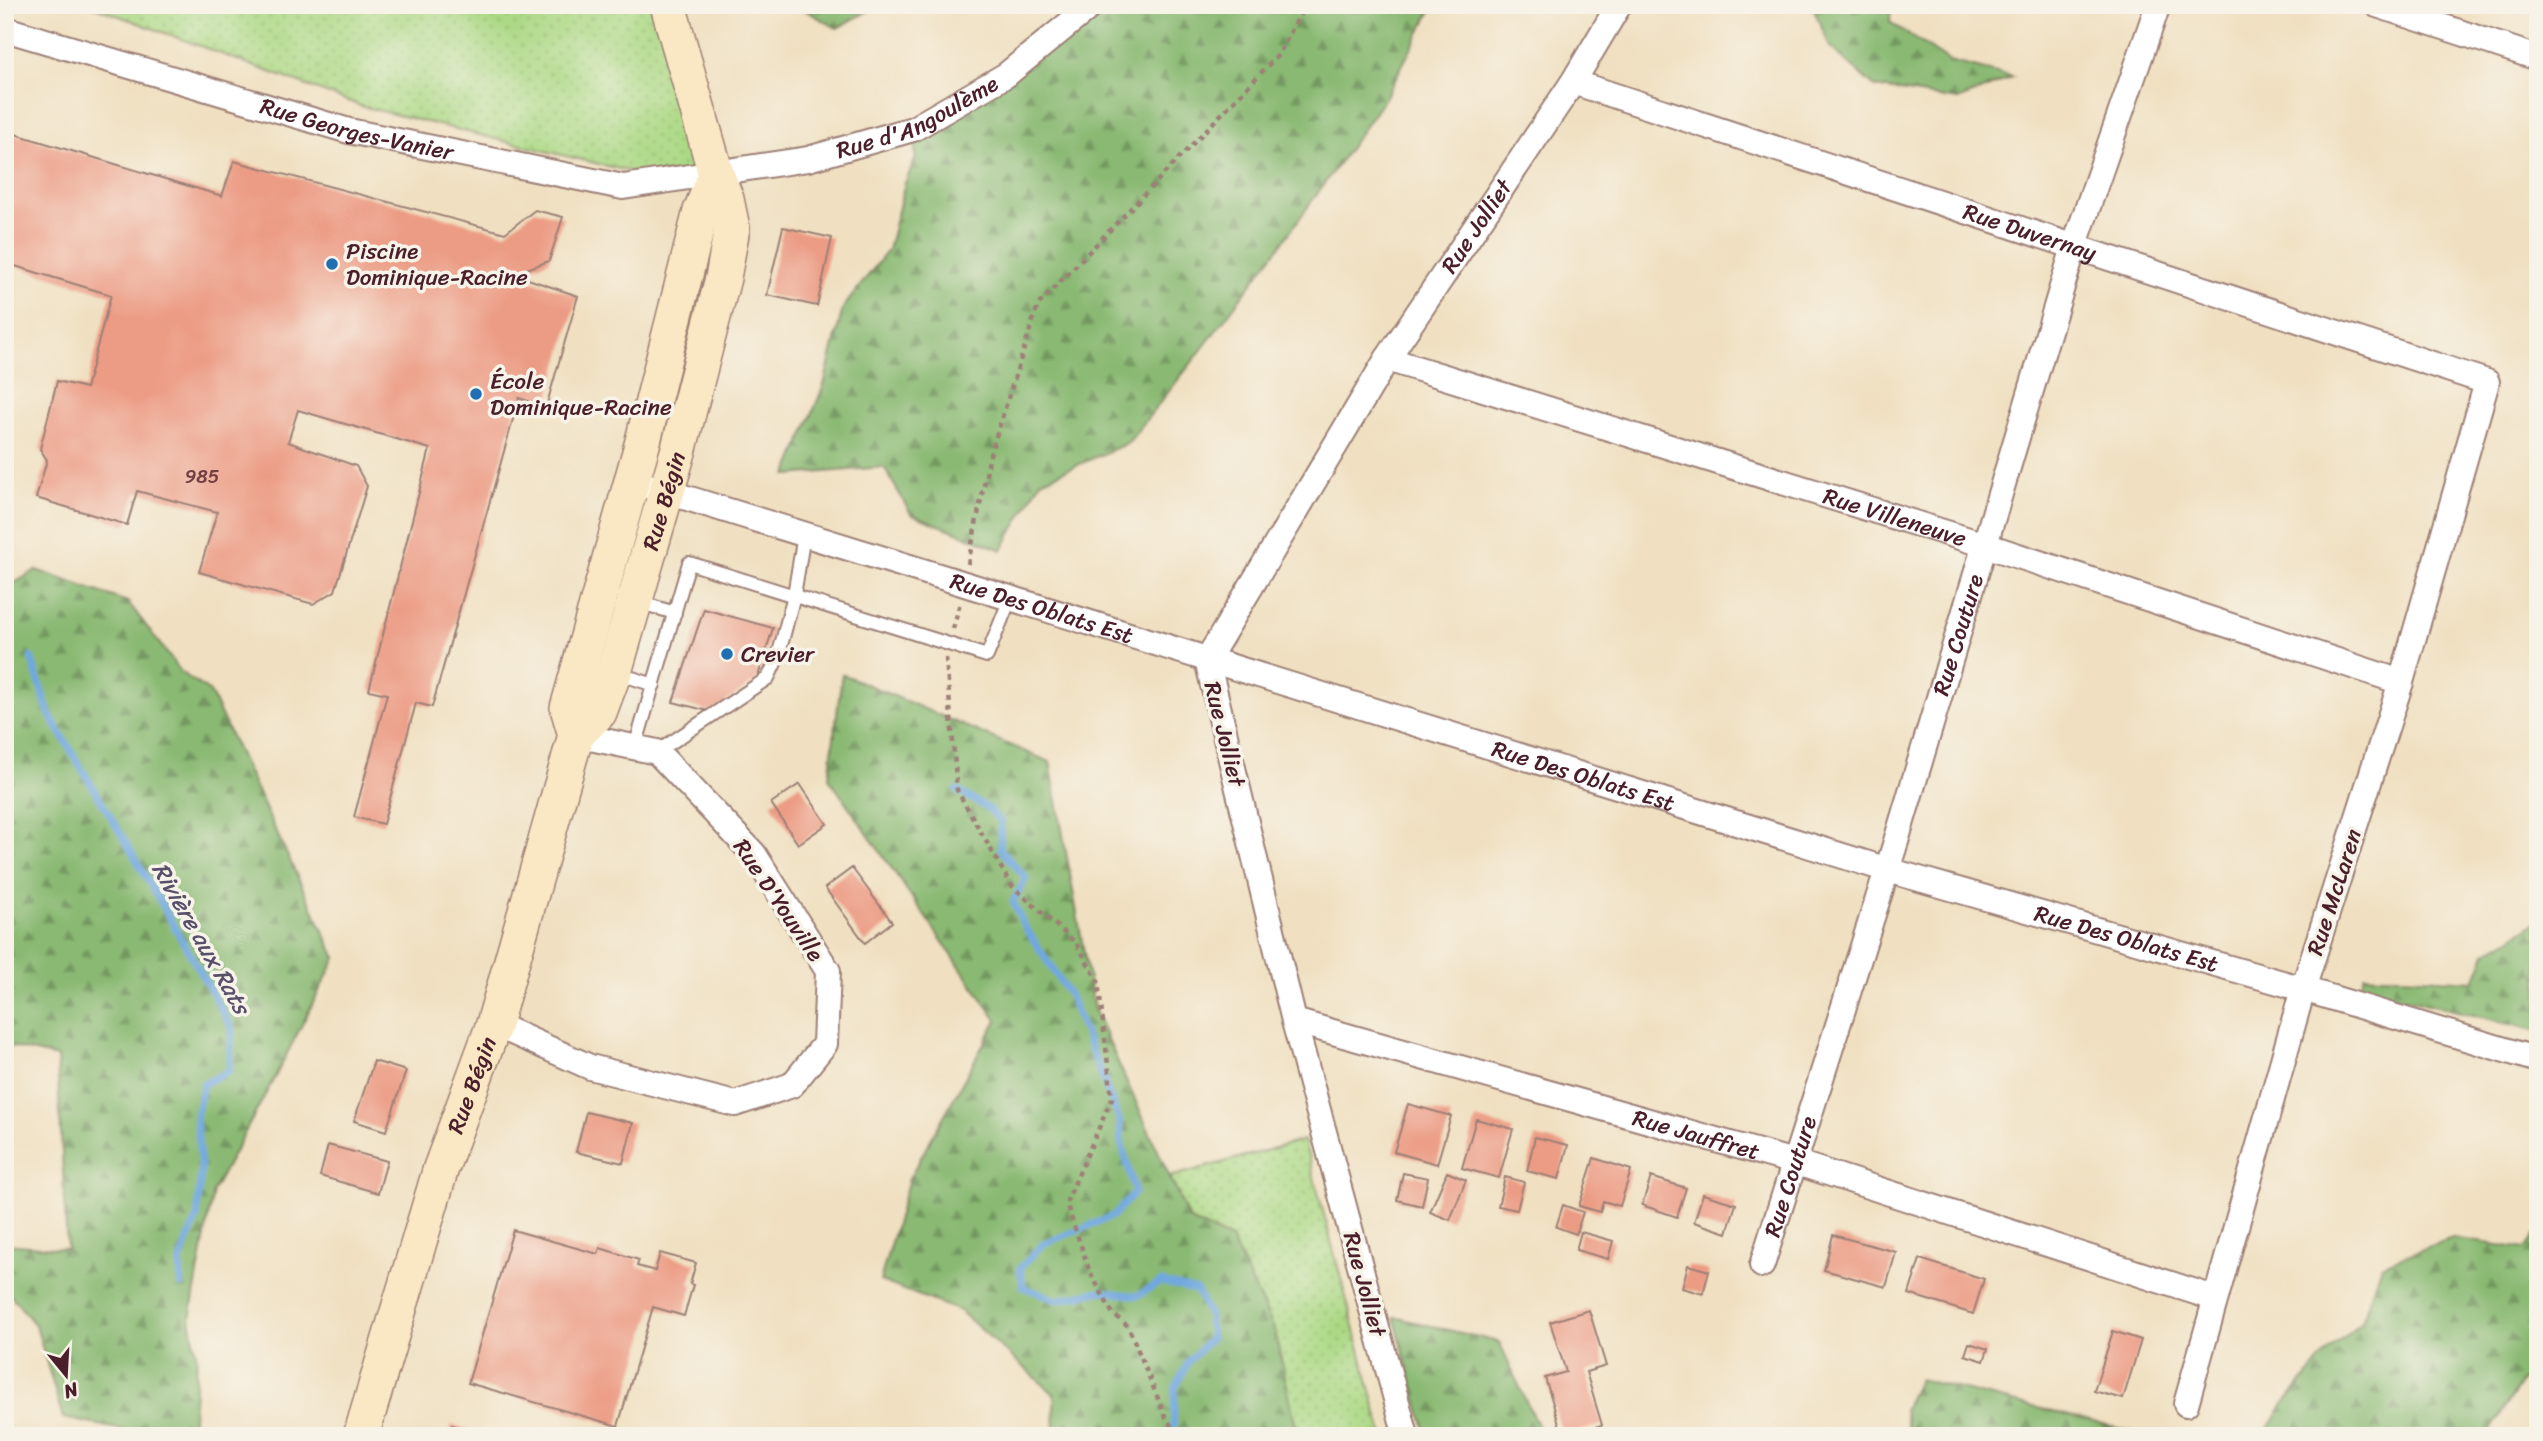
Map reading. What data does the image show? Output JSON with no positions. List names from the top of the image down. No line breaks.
{"streets":{"street":["Rue d'Angoulème","Rue Georges-Vanier","Rue Jolliet","Rue Duvernay","Rue Bégin","Rue Villeneuve","Rue Des Oblats Est","Rue Couture","Rue McLaren","Rue D'Youville","Rue Jauffret"]},"crossings":[["Rue d'Angoulème","Rue Georges-Vanier"],["Rue d'Angoulème","Rue Bégin"],["Rue Georges-Vanier","Rue Bégin"],["Rue Jolliet","Rue Duvernay"],["Rue Jolliet","Rue Villeneuve"],["Rue Jolliet","Rue Des Oblats Est"],["Rue Jolliet","Rue Jauffret"],["Rue Duvernay","Rue Couture"],["Rue Duvernay","Rue McLaren"],["Rue Bégin","Rue Des Oblats Est"],["Rue Bégin","Rue D'Youville"],["Rue Villeneuve","Rue Couture"],["Rue Villeneuve","Rue McLaren"],["Rue Des Oblats Est","Rue Couture"],["Rue Des Oblats Est","Rue McLaren"],["Rue Couture","Rue Jauffret"],["Rue McLaren","Rue Jauffret"]],"water":["Rivière aux Rats"],"places":["Piscine Dominique-Racine","École Dominique-Racine","Crevier"],"house_numbers":["985"],"north":"bottom"}
